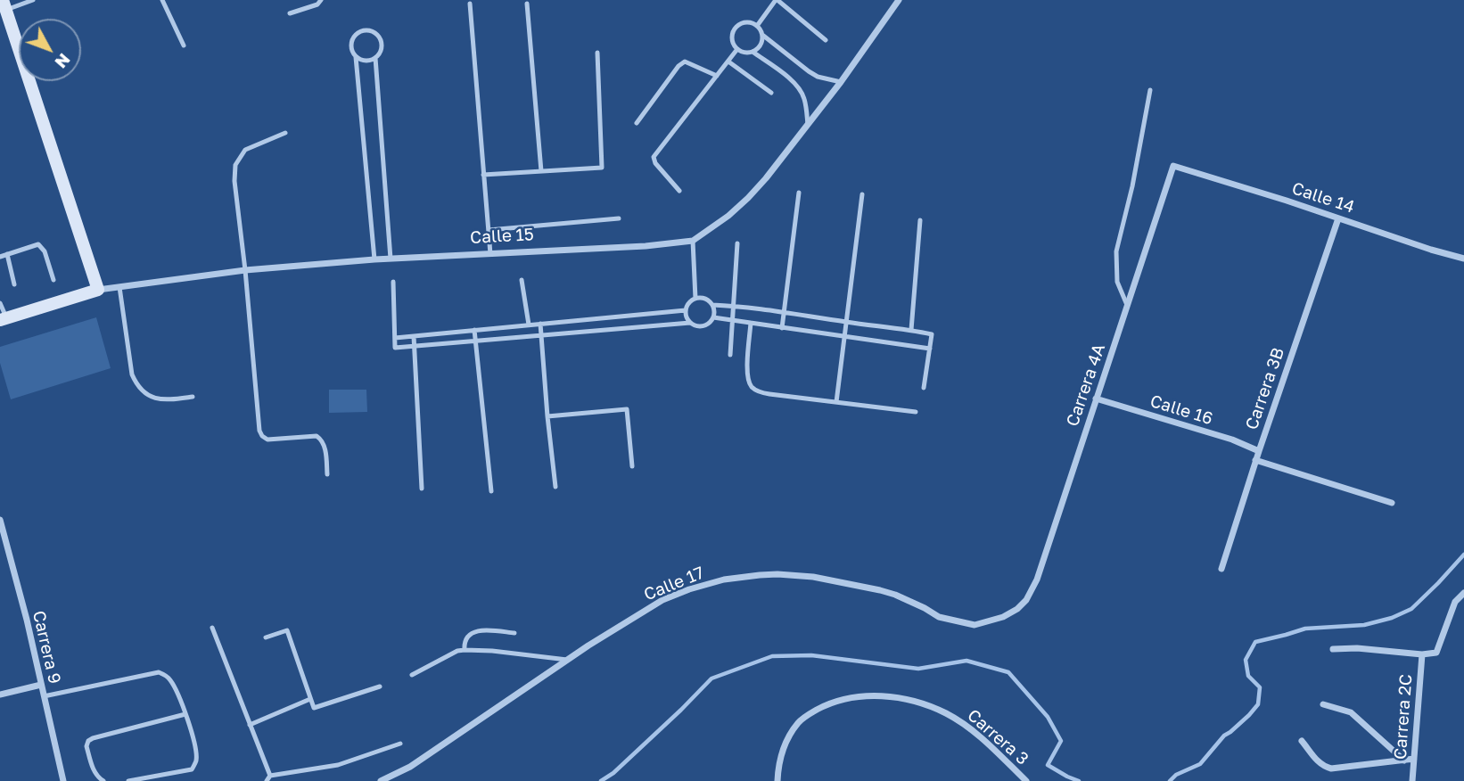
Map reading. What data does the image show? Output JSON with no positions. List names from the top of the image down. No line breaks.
{"streets":{"main road":["Calle 15"],"street":["Calle 14","Carrera 4A","Carrera 3B","Calle 16","Calle 17","Carrera 9","Carrera 2C","Carrera 3"]},"crossings":[["Calle 14","Carrera 4A"],["Calle 14","Carrera 3B"],["Carrera 4A","Calle 16"],["Carrera 4A","Calle 17"],["Carrera 3B","Calle 16"]],"north":"bottom right"}
